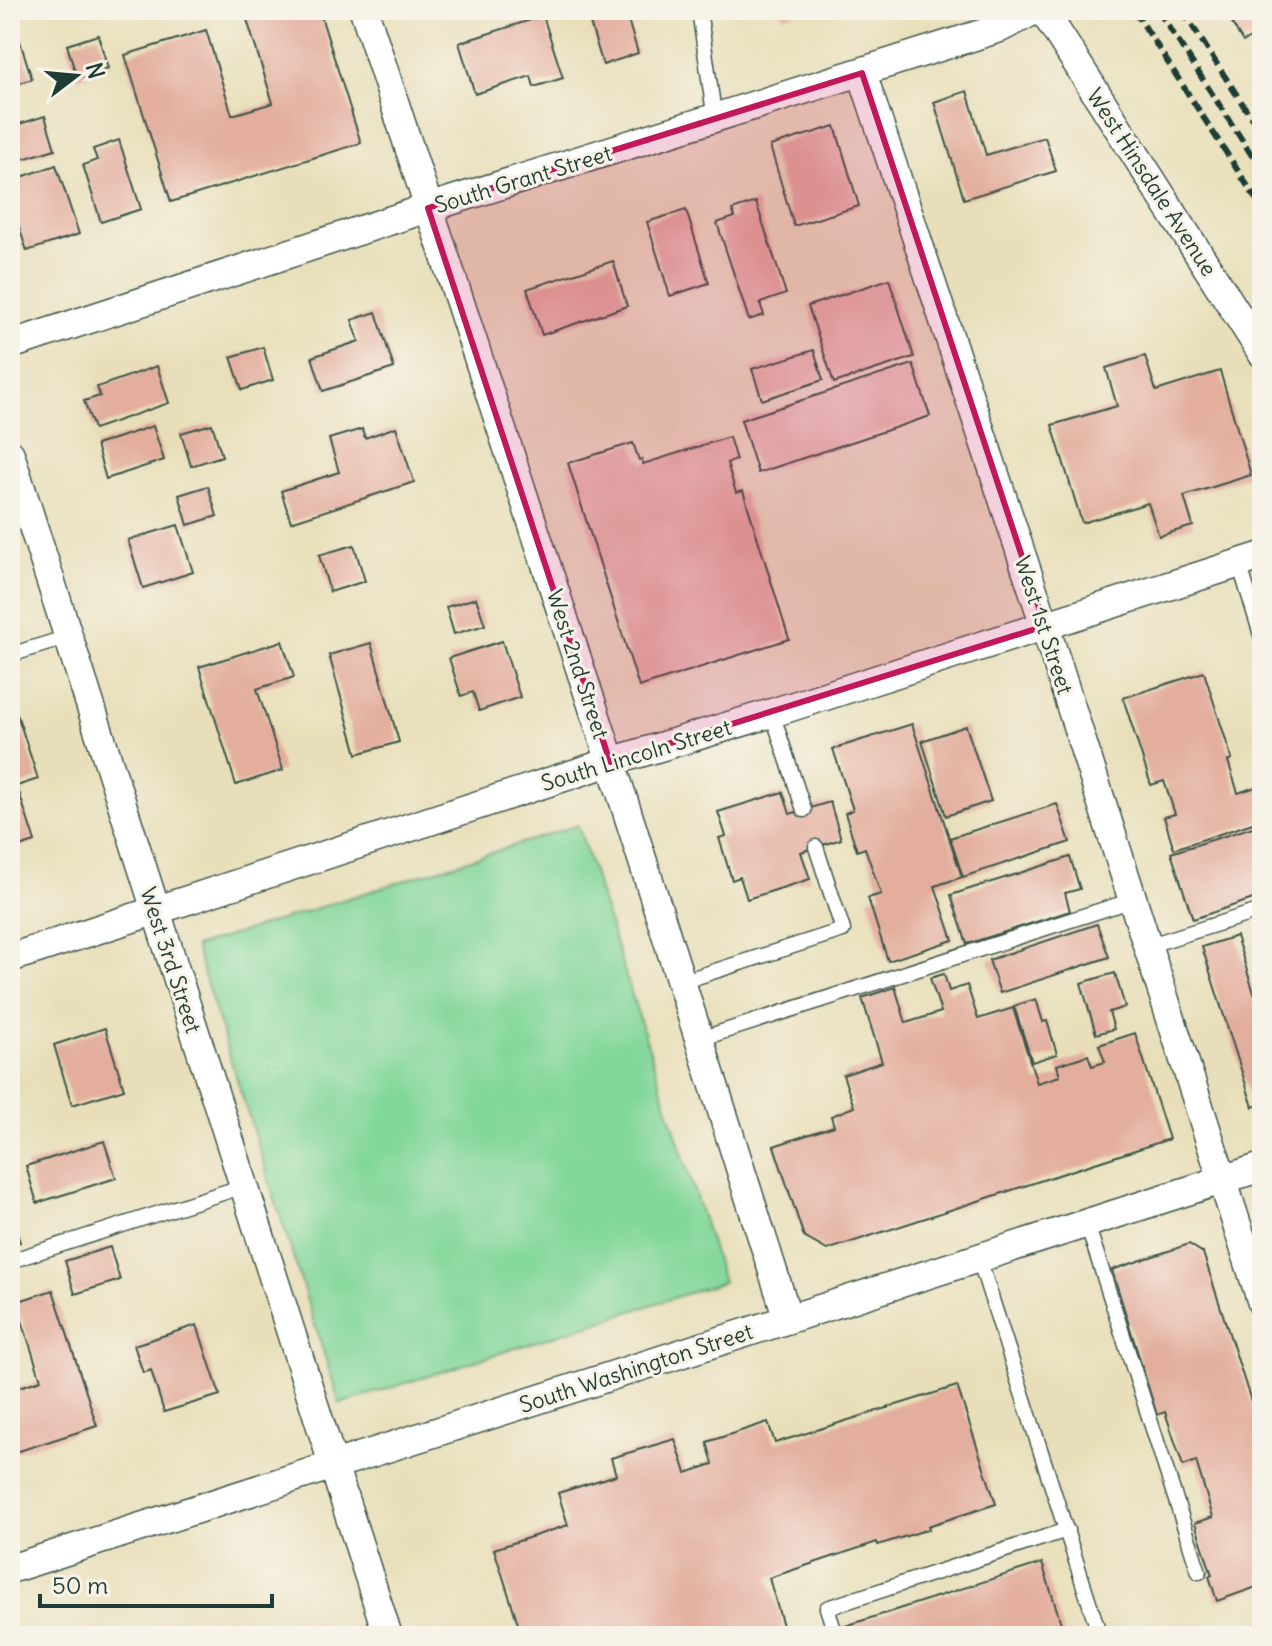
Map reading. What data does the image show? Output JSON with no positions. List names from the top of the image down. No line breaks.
{"streets":{"street":["South Grant Street","West Hinsdale Avenue","West 1st Street","West 2nd Street","South Lincoln Street","West 3rd Street","South Washington Street"]},"crossings":[["South Grant Street","West 1st Street"],["South Grant Street","West 2nd Street"],["West 1st Street","South Lincoln Street"],["West 1st Street","South Washington Street"],["West 2nd Street","South Lincoln Street"],["West 2nd Street","South Washington Street"],["South Lincoln Street","West 3rd Street"],["West 3rd Street","South Washington Street"]],"scale_bar":"50 m","north":"right"}
